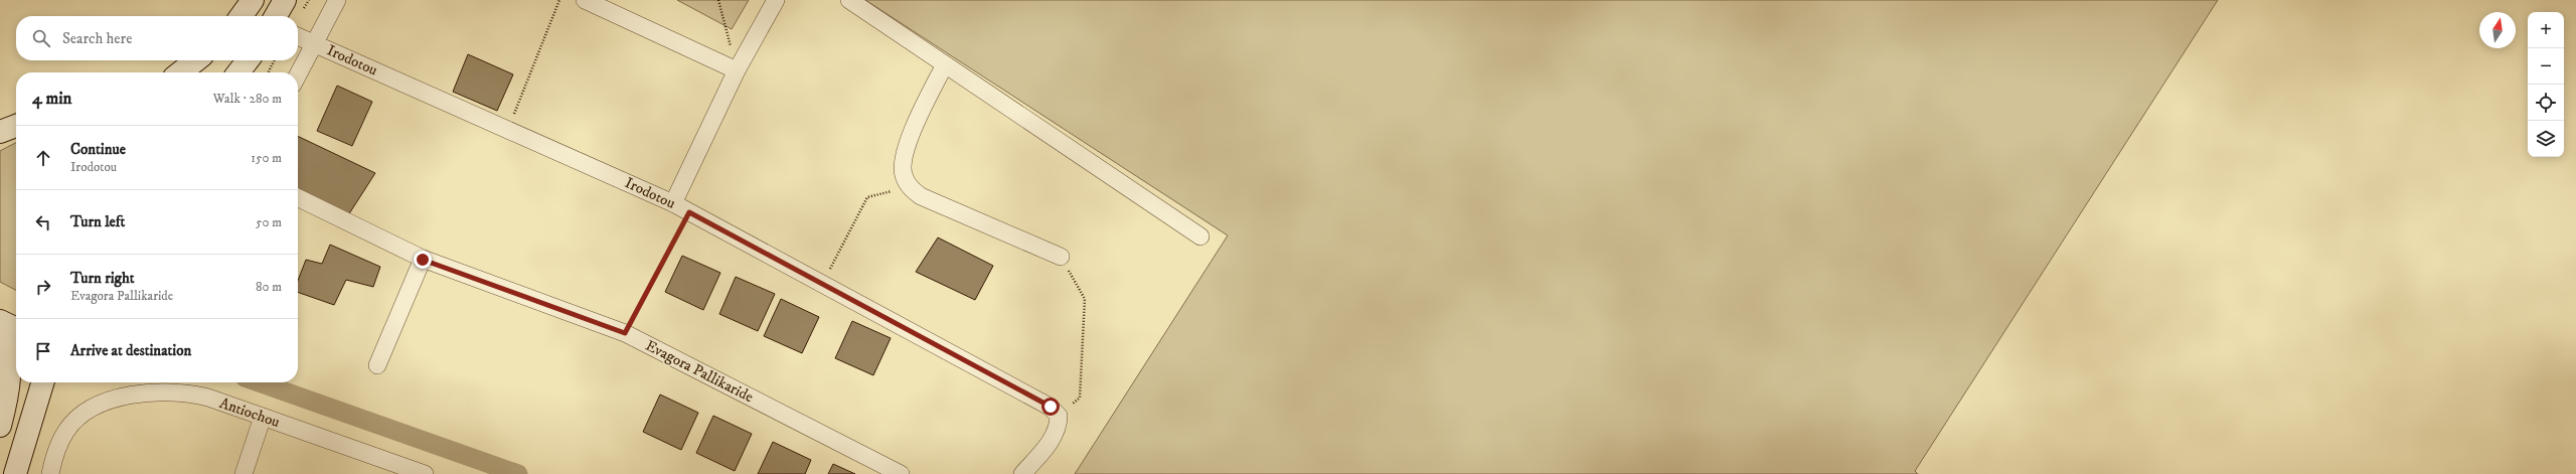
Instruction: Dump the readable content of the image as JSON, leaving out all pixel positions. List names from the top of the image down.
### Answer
{
  "streets": {
    "street": ["Irodotou", "Evagora Pallikaride", "Antiochou"]
  },
  "north": "top",
  "page": {
    "map_buttons": ["+", "−"],
    "search": "Search here",
    "heading": ["4 min", "Walk · 280 m"],
    "list": [
      ["Continue", "Irodotou", "150 m"],
      ["Turn left", "50 m"],
      ["Turn right", "Evagora Pallikaride", "80 m"],
      "Arrive at destination"
    ]
  }
}
